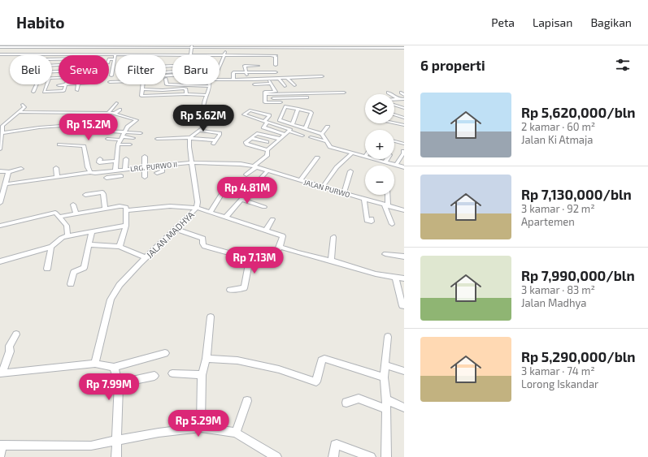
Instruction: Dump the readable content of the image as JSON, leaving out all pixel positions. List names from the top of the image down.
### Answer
{
  "streets": {
    "street": ["LRG. PURWO II", "JALAN PURWO", "JALAN MADHYA"]
  },
  "crossings": [
    ["LRG. PURWO II", "JALAN PURWO"],
    ["LRG. PURWO II", "JALAN MADHYA"],
    ["JALAN PURWO", "JALAN MADHYA"]
  ],
  "page": {
    "header": "Habito",
    "nav": ["Peta", "Lapisan", "Bagikan"],
    "heading": "6 properti",
    "chip": [
      "Beli",
      "Sewa",
      "Filter",
      "Baru"
    ],
    "list": [
      {
        "name": "Rp 5,620,000/bln",
        "note": "2 kamar · 60 m² · Jalan Ki Atmaja"
      },
      {
        "name": "Rp 7,130,000/bln",
        "note": "3 kamar · 92 m² · Apartemen"
      },
      {
        "name": "Rp 7,990,000/bln",
        "note": "3 kamar · 83 m² · Jalan Madhya"
      },
      {
        "name": "Rp 5,290,000/bln",
        "note": "3 kamar · 74 m² · Lorong Iskandar"
      }
    ],
    "map_buttons": ["+", "−"],
    "price": [
      "Rp 5.62M",
      "Rp 15.2M",
      "Rp 4.81M",
      "Rp 7.13M",
      "Rp 7.99M",
      "Rp 5.29M"
    ]
  }
}
